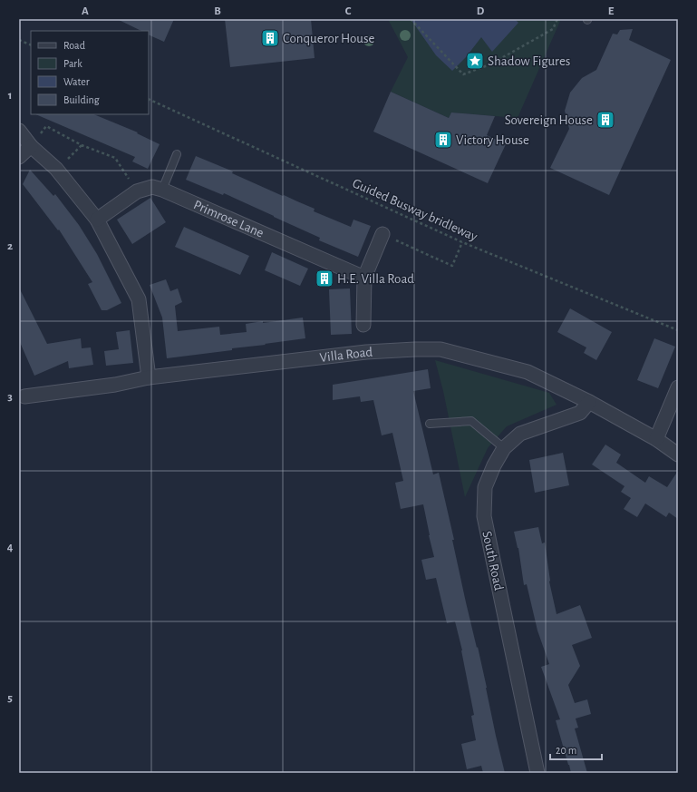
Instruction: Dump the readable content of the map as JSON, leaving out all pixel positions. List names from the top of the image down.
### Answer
{
  "streets": {
    "street": ["Primrose Lane", "Villa Road", "South Road"],
    "path": ["Guided Busway bridleway"]
  },
  "crossings": [
    ["Villa Road", "South Road"]
  ],
  "places": {
    "building": [
      "Conqueror House",
      "Sovereign House",
      "Victory House",
      "H.E. Villa Road"
    ],
    "place": ["Shadow Figures"]
  },
  "legend": [
    "Road",
    "Park",
    "Water",
    "Building"
  ],
  "scale_bar": "20 m",
  "grid": {
    "columns": [
      "A",
      "B",
      "C",
      "D",
      "E"
    ],
    "rows": [
      "1",
      "2",
      "3",
      "4",
      "5"
    ]
  }
}
